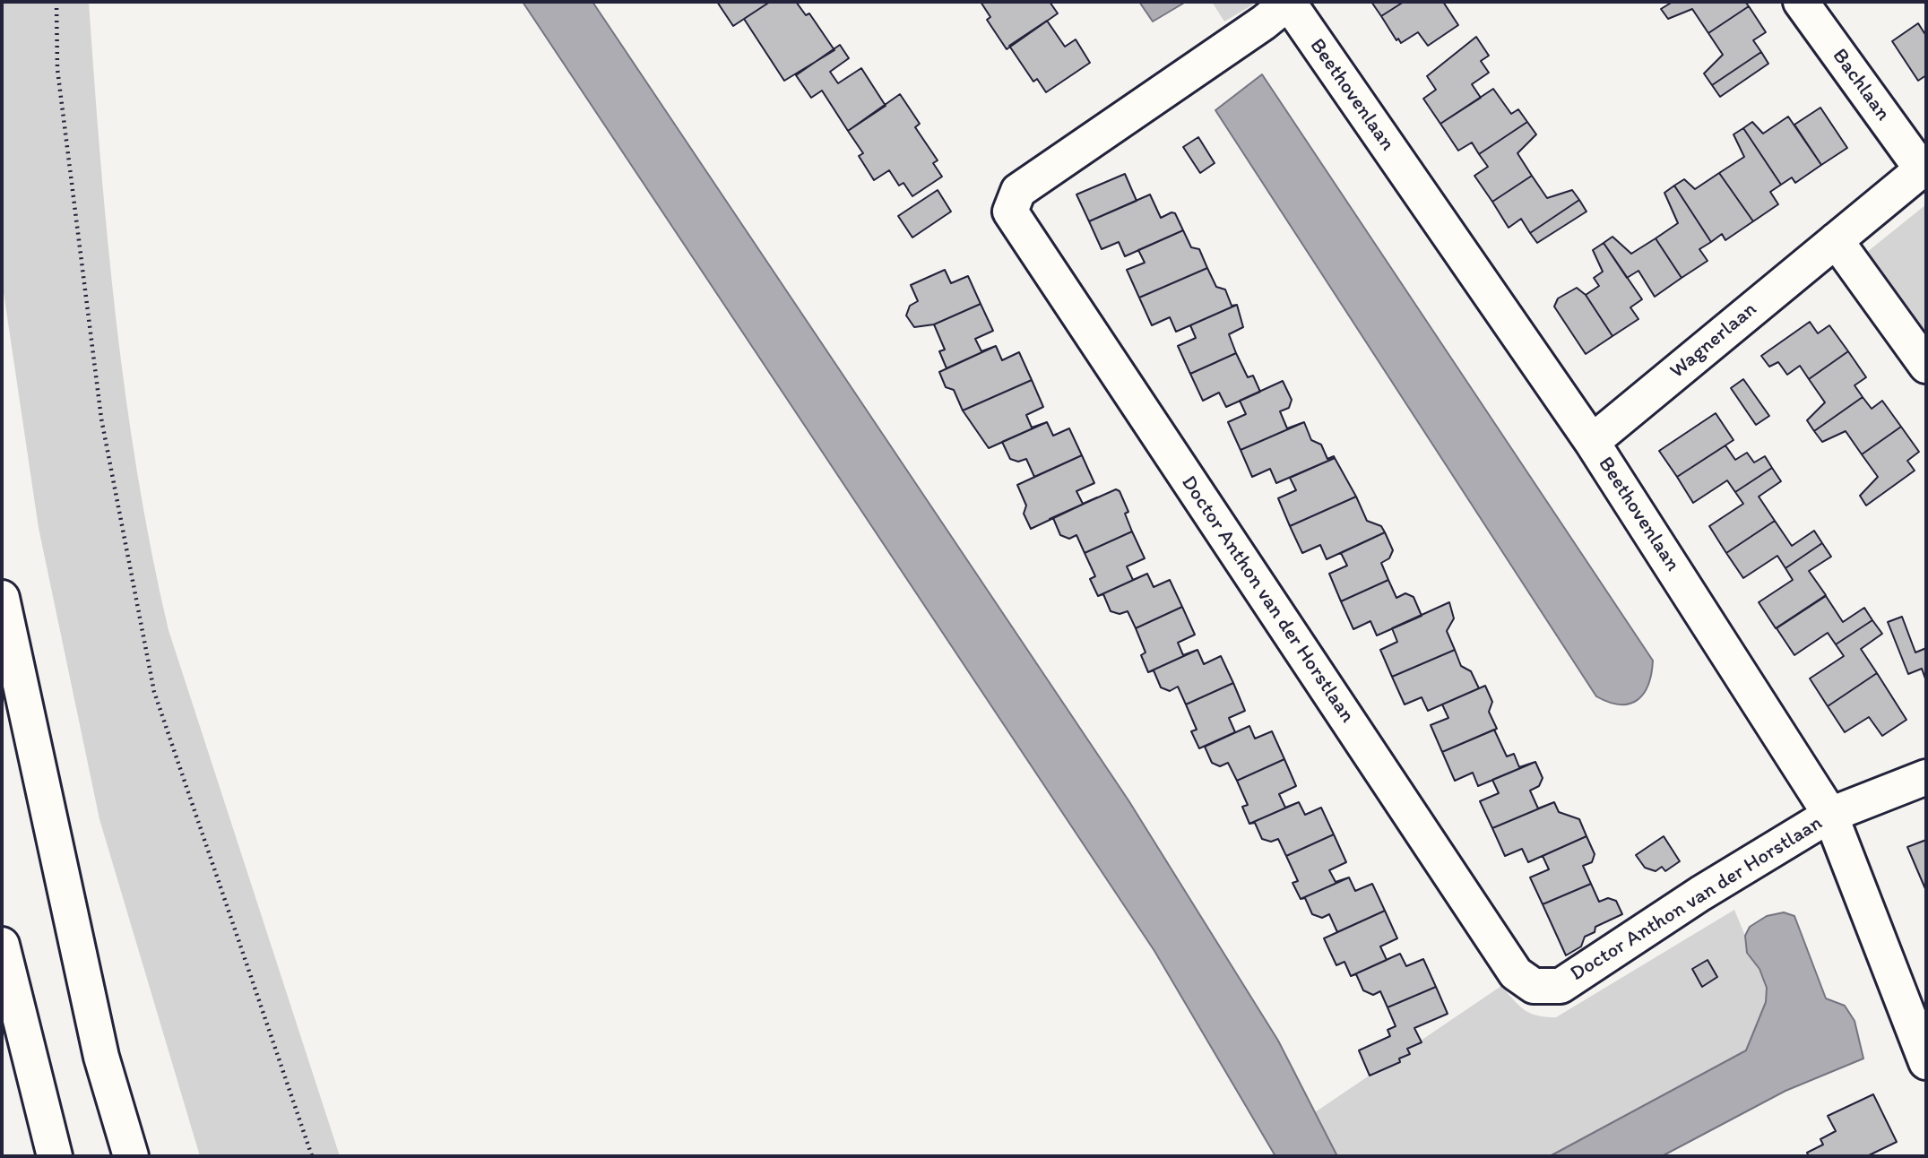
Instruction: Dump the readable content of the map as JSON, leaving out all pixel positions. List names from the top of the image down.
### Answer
{
  "streets": {
    "main road": [
      "Bachlaan",
      "Beethovenlaan",
      "Wagnerlaan",
      "Doctor Anthon van der Horstlaan"
    ]
  },
  "crossings": [
    ["Bachlaan", "Wagnerlaan"],
    ["Beethovenlaan", "Wagnerlaan"],
    ["Beethovenlaan", "Doctor Anthon van der Horstlaan"]
  ]
}
